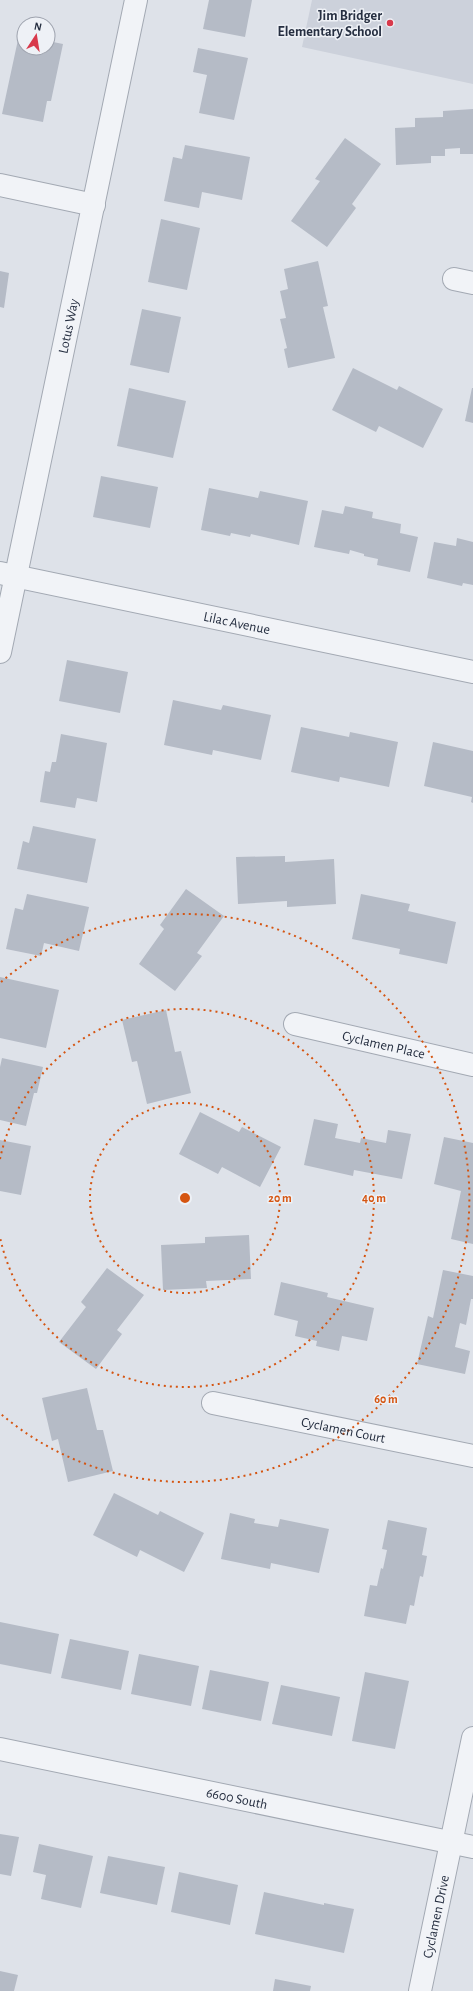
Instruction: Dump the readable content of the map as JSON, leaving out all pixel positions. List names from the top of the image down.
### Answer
{
  "streets": {
    "street": [
      "Lotus Way",
      "Lilac Avenue",
      "Cyclamen Place",
      "Cyclamen Court",
      "6600 South",
      "Cyclamen Drive"
    ]
  },
  "crossings": [
    ["Lotus Way", "Lilac Avenue"],
    ["6600 South", "Cyclamen Drive"]
  ],
  "places": ["Jim Bridger Elementary School"],
  "north": "top",
  "rings": ["20 m", "40 m", "60 m"]
}
